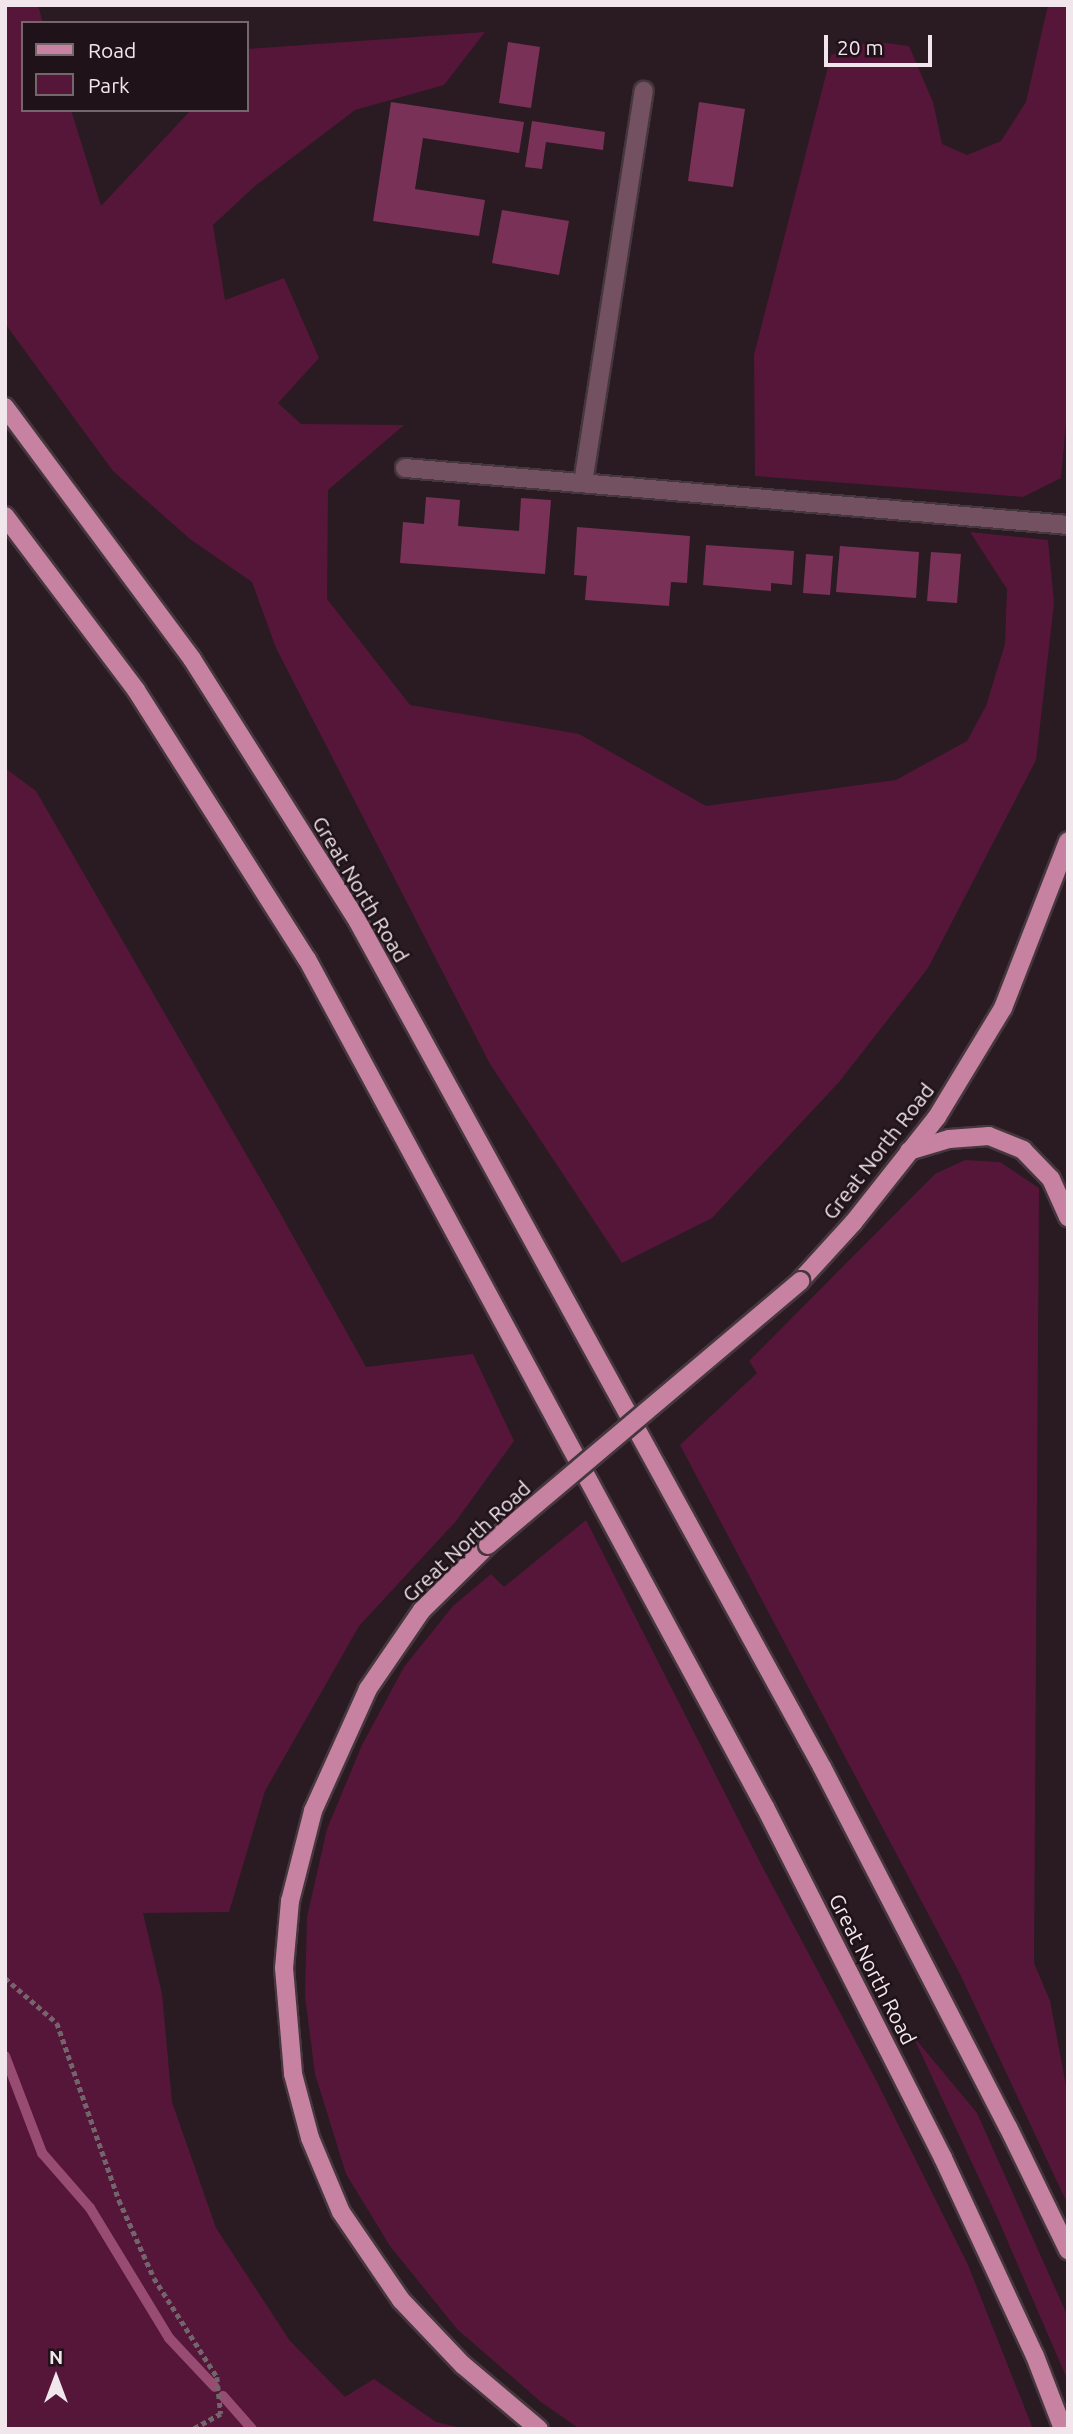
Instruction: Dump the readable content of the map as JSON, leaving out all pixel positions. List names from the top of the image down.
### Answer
{
  "streets": {
    "main road": ["Great North Road"]
  },
  "legend": ["Road", "Park"],
  "scale_bar": "20 m",
  "north": "top"
}
